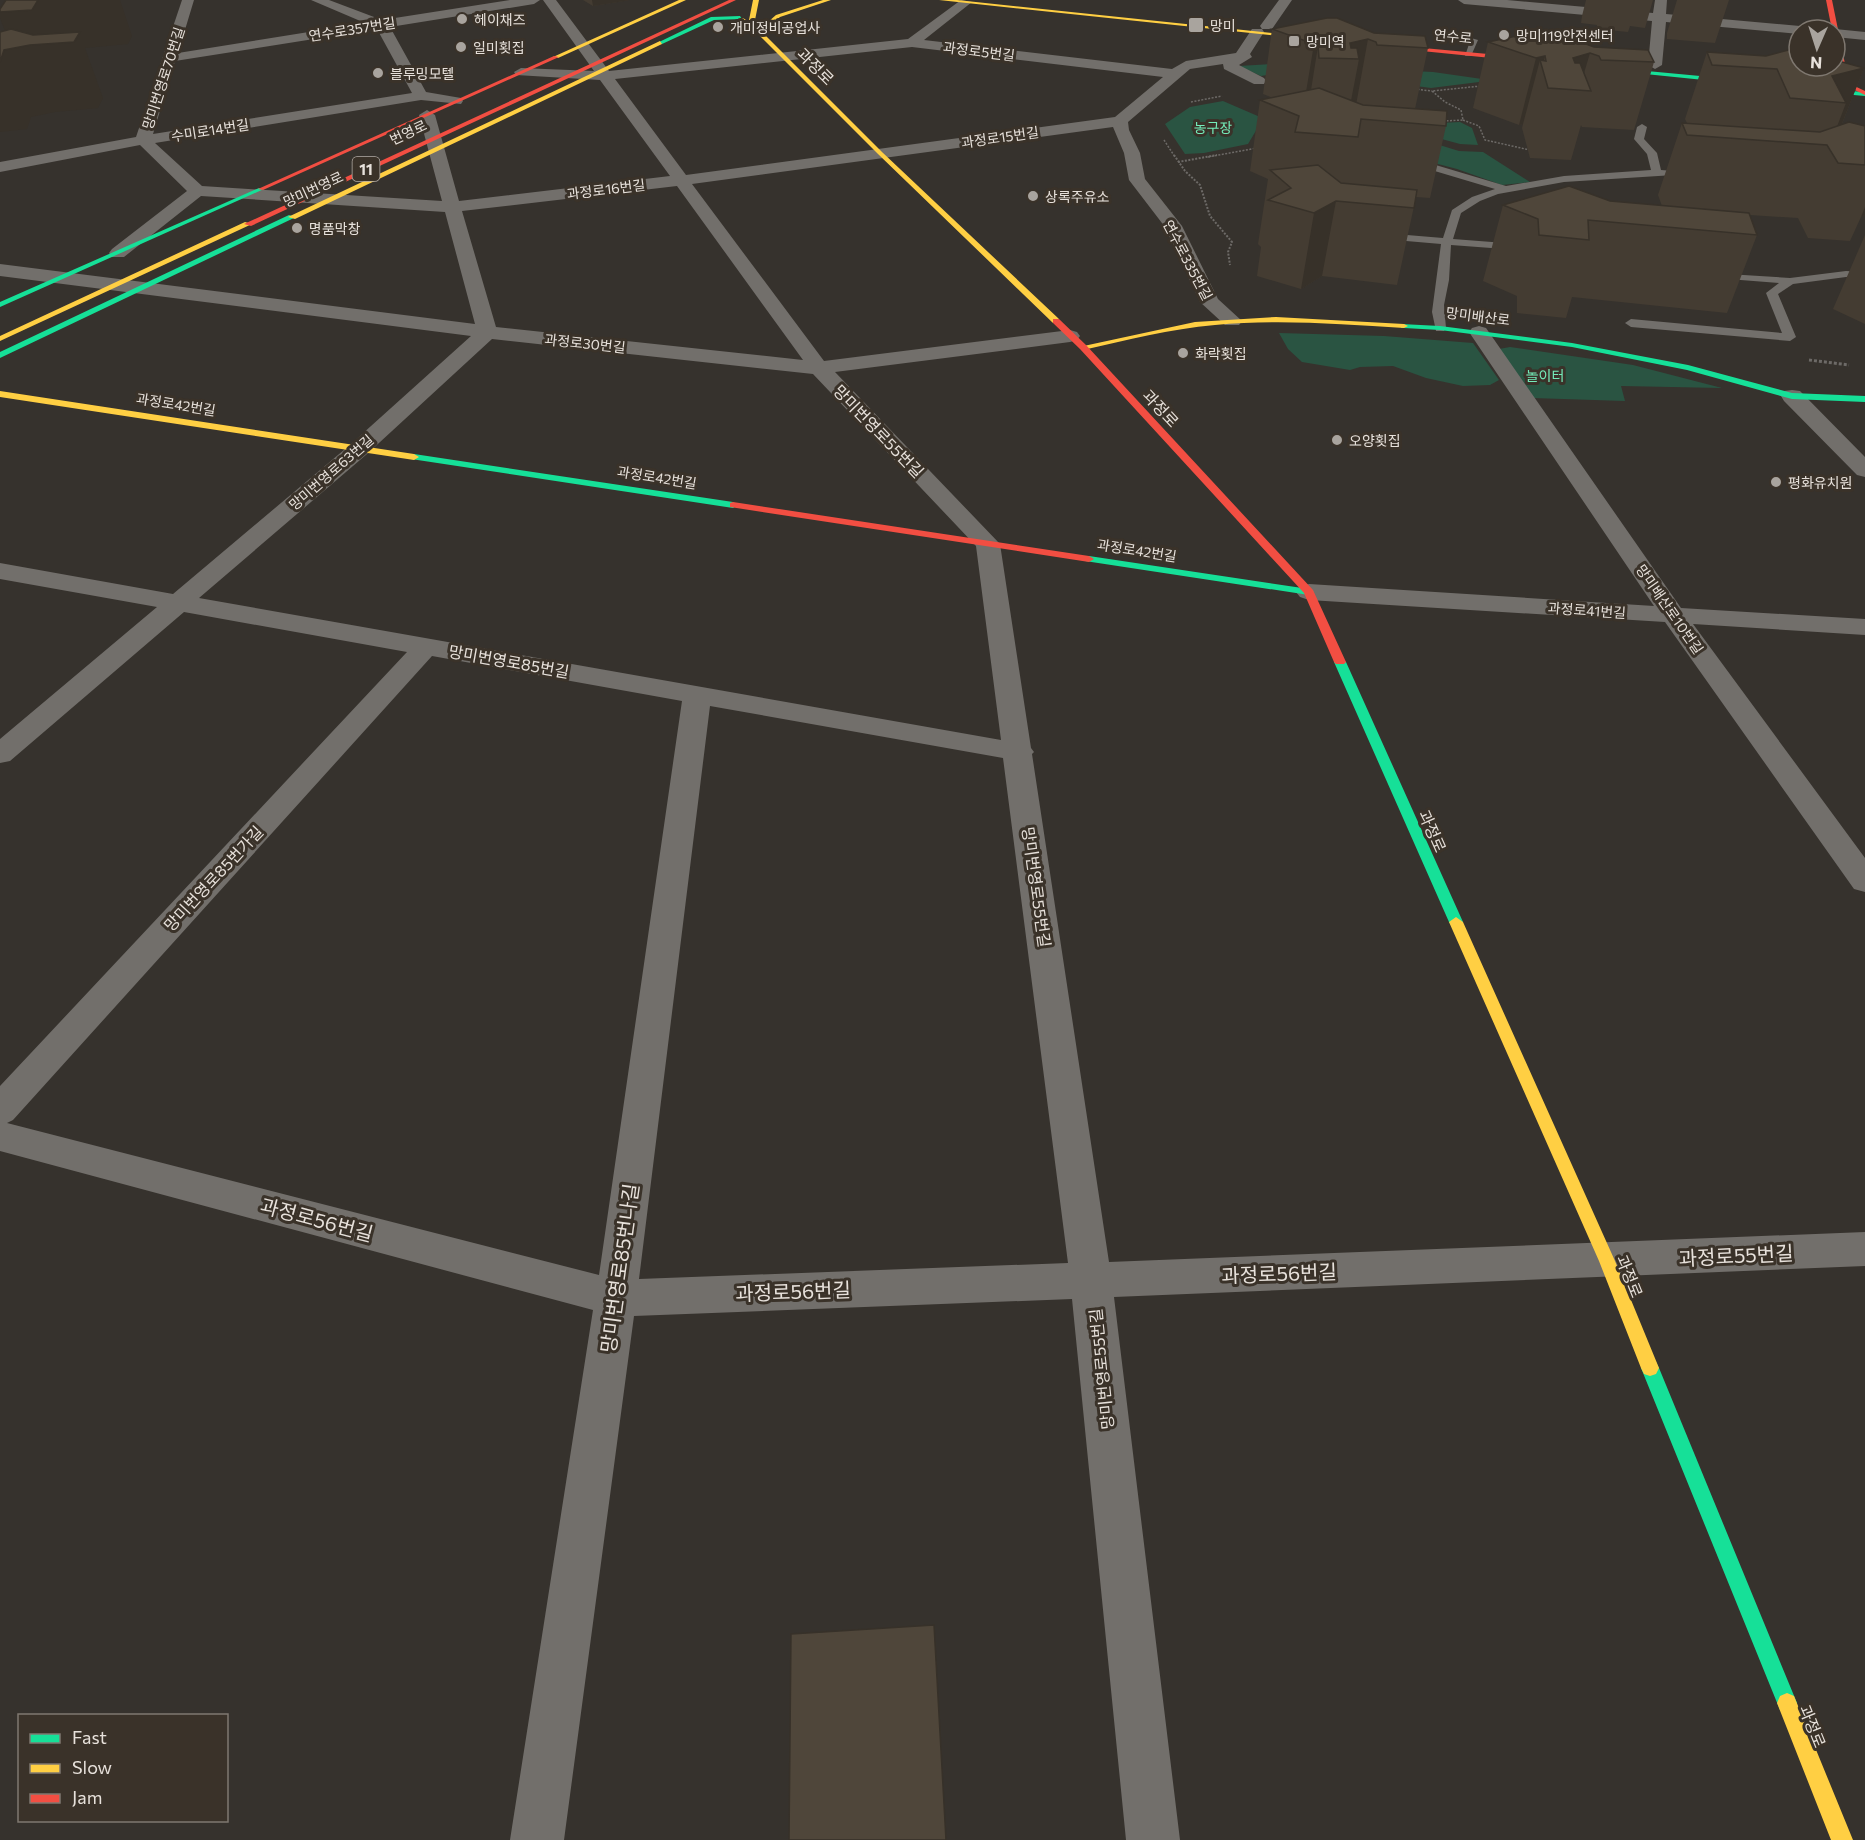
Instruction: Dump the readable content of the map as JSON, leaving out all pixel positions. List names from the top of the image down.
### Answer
{
  "streets": {
    "main road": [
      "연수로",
      "과정로",
      "번영로",
      "11",
      "망미번영로",
      "망미배산로",
      "과정로42번길"
    ],
    "street": [
      "연수로357번길",
      "과정로5번길",
      "망미번영로70번길",
      "수미로14번길",
      "과정로15번길",
      "과정로16번길",
      "연수로335번길",
      "과정로30번길",
      "망미번영로55번길",
      "망미번영로63번길",
      "망미배산로10번길",
      "과정로41번길",
      "망미번영로85번길",
      "망미번영로85번가길",
      "과정로56번길",
      "과정로55번길",
      "망미번영로85번나길"
    ]
  },
  "crossings": [
    ["연수로357번길", "망미번영로70번길"],
    ["과정로5번길", "과정로"],
    ["과정로5번길", "망미번영로"],
    ["과정로5번길", "망미번영로55번길"],
    ["과정로", "과정로15번길"],
    ["과정로", "망미번영로"],
    ["과정로", "과정로16번길"],
    ["과정로", "망미배산로"],
    ["과정로", "과정로30번길"],
    ["과정로", "과정로42번길"],
    ["과정로", "과정로41번길"],
    ["과정로", "과정로56번길"],
    ["과정로", "과정로55번길"],
    ["망미번영로70번길", "수미로14번길"],
    ["수미로14번길", "망미번영로"],
    ["과정로15번길", "과정로16번길"],
    ["과정로15번길", "연수로335번길"],
    ["망미번영로", "과정로16번길"],
    ["망미번영로", "과정로30번길"],
    ["망미번영로", "망미번영로55번길"],
    ["과정로16번길", "망미번영로55번길"],
    ["연수로335번길", "망미배산로"],
    ["망미배산로", "과정로30번길"],
    ["망미배산로", "망미배산로10번길"],
    ["과정로30번길", "망미번영로55번길"],
    ["과정로30번길", "망미번영로63번길"],
    ["과정로42번길", "망미번영로55번길"],
    ["과정로42번길", "망미번영로63번길"],
    ["과정로42번길", "과정로41번길"],
    ["망미번영로55번길", "망미번영로85번길"],
    ["망미번영로55번길", "과정로56번길"],
    ["망미번영로63번길", "망미번영로85번길"],
    ["망미배산로10번길", "과정로41번길"],
    ["망미번영로85번길", "망미번영로85번가길"],
    ["망미번영로85번길", "망미번영로85번나길"],
    ["과정로56번길", "과정로55번길"],
    ["과정로56번길", "망미번영로85번나길"]
  ],
  "parks": ["농구장", "놀이터"],
  "places": {
    "other": [
      "헤이채즈",
      "개미정비공업사",
      "망미119안전센터",
      "일미횟집",
      "블루밍모텔",
      "상록주유소",
      "명품막창",
      "화락횟집",
      "오양횟집",
      "평화유치원"
    ],
    "transit": ["망미", "망미역"]
  },
  "legend": ["Fast", "Slow", "Jam"],
  "north": "bottom"
}
